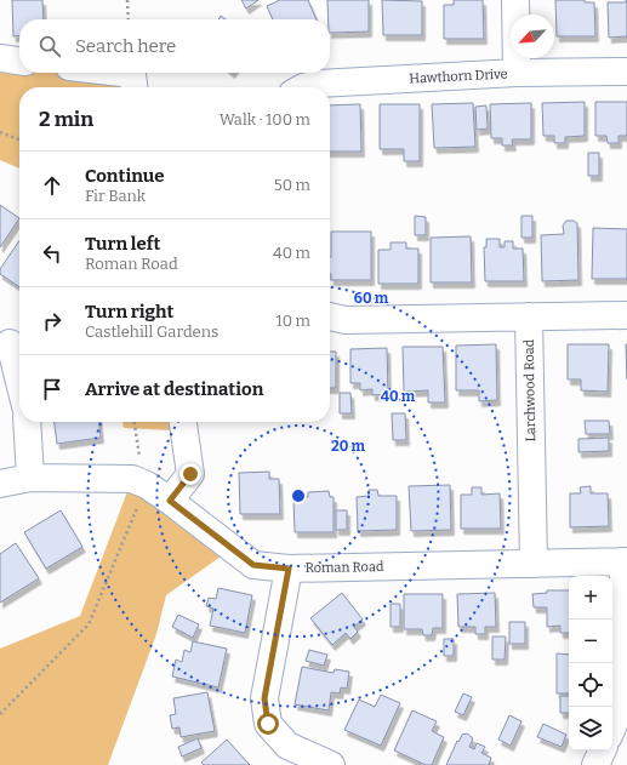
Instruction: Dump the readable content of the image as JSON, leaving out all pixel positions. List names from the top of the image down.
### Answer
{
  "streets": {
    "street": ["Hawthorn Drive", "Larchwood Road", "Roman Road"]
  },
  "crossings": [
    ["Larchwood Road", "Roman Road"]
  ],
  "north": "bottom left",
  "page": {
    "search": "Search here",
    "heading": ["2 min", "Walk · 100 m"],
    "list": [
      ["Continue", "Fir Bank", "50 m"],
      ["Turn left", "Roman Road", "40 m"],
      ["Turn right", "Castlehill Gardens", "10 m"],
      "Arrive at destination"
    ],
    "map_buttons": ["+", "−"]
  },
  "rings": ["60 m", "40 m", "20 m"]
}
